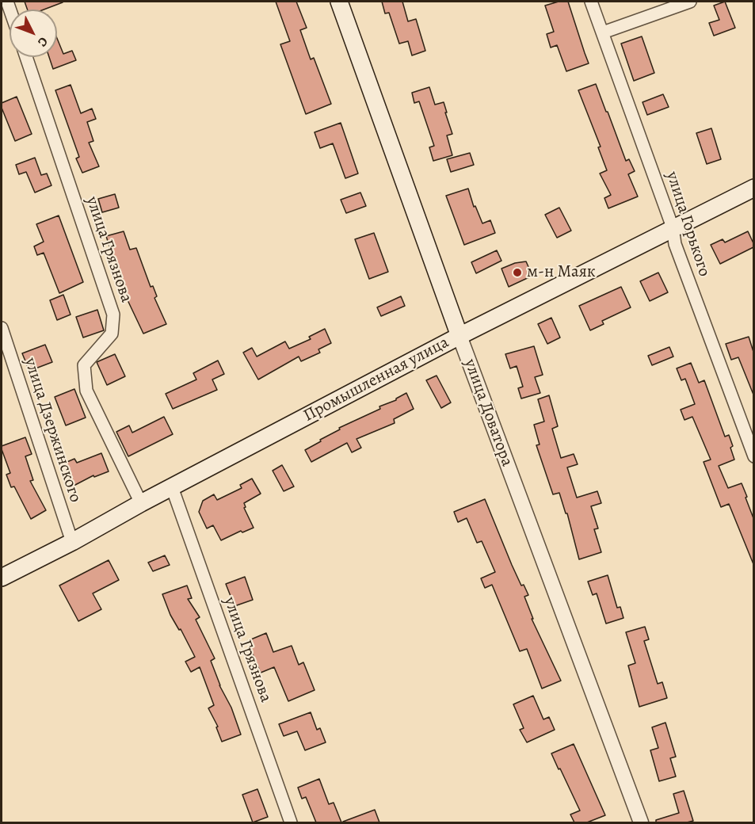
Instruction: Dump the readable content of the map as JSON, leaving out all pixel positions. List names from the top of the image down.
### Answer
{
  "streets": {
    "main road": ["Промышленная улица", "улица Доватора"],
    "street": ["улица Горького", "улица Грязнова", "улица Дзержинского"]
  },
  "crossings": [
    ["улица Горького", "Промышленная улица"],
    ["улица Грязнова", "Промышленная улица"],
    ["Промышленная улица", "улица Доватора"],
    ["Промышленная улица", "улица Дзержинского"]
  ],
  "places": ["м-н Маяк"],
  "north": "bottom right"
}
